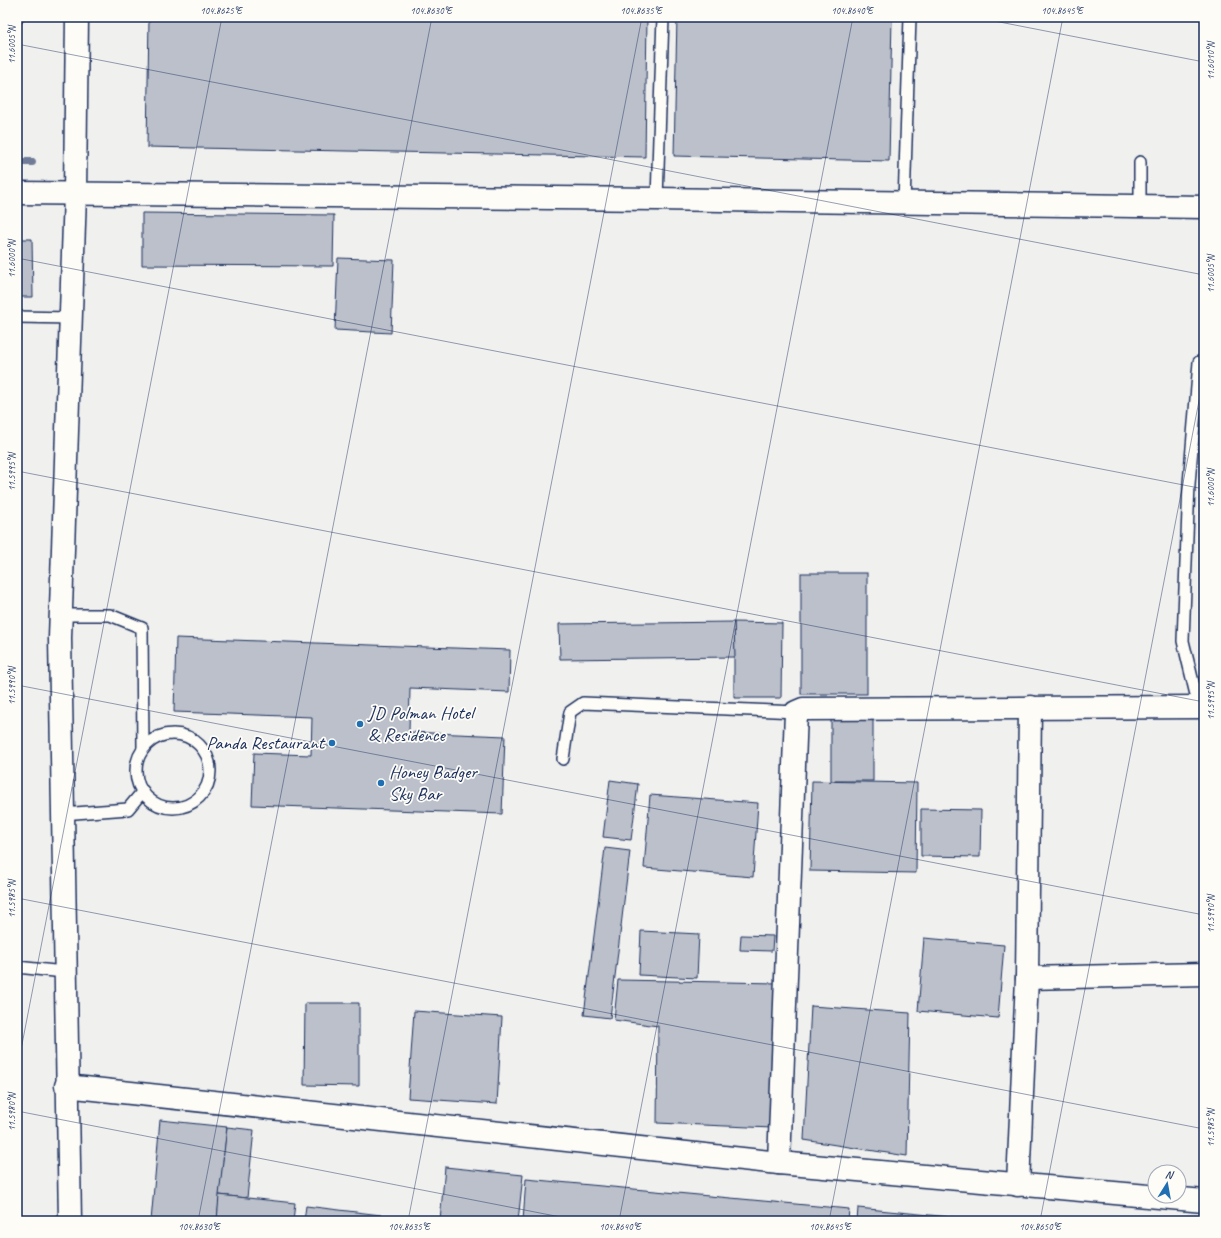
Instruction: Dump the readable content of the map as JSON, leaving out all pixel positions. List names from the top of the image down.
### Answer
{
  "places": ["JD Polman Hotel & Residence", "Panda Restaurant", "Honey Badger Sky Bar"],
  "north": "top",
  "coordinates": [
    "104.8625°E",
    "104.8630°E",
    "104.8635°E",
    "104.8640°E",
    "104.8645°E",
    "11.6005°N",
    "11.6010°N",
    "11.6000°N",
    "11.5995°N",
    "11.5990°N",
    "11.5985°N",
    "11.5980°N",
    "104.8650°E"
  ]
}
